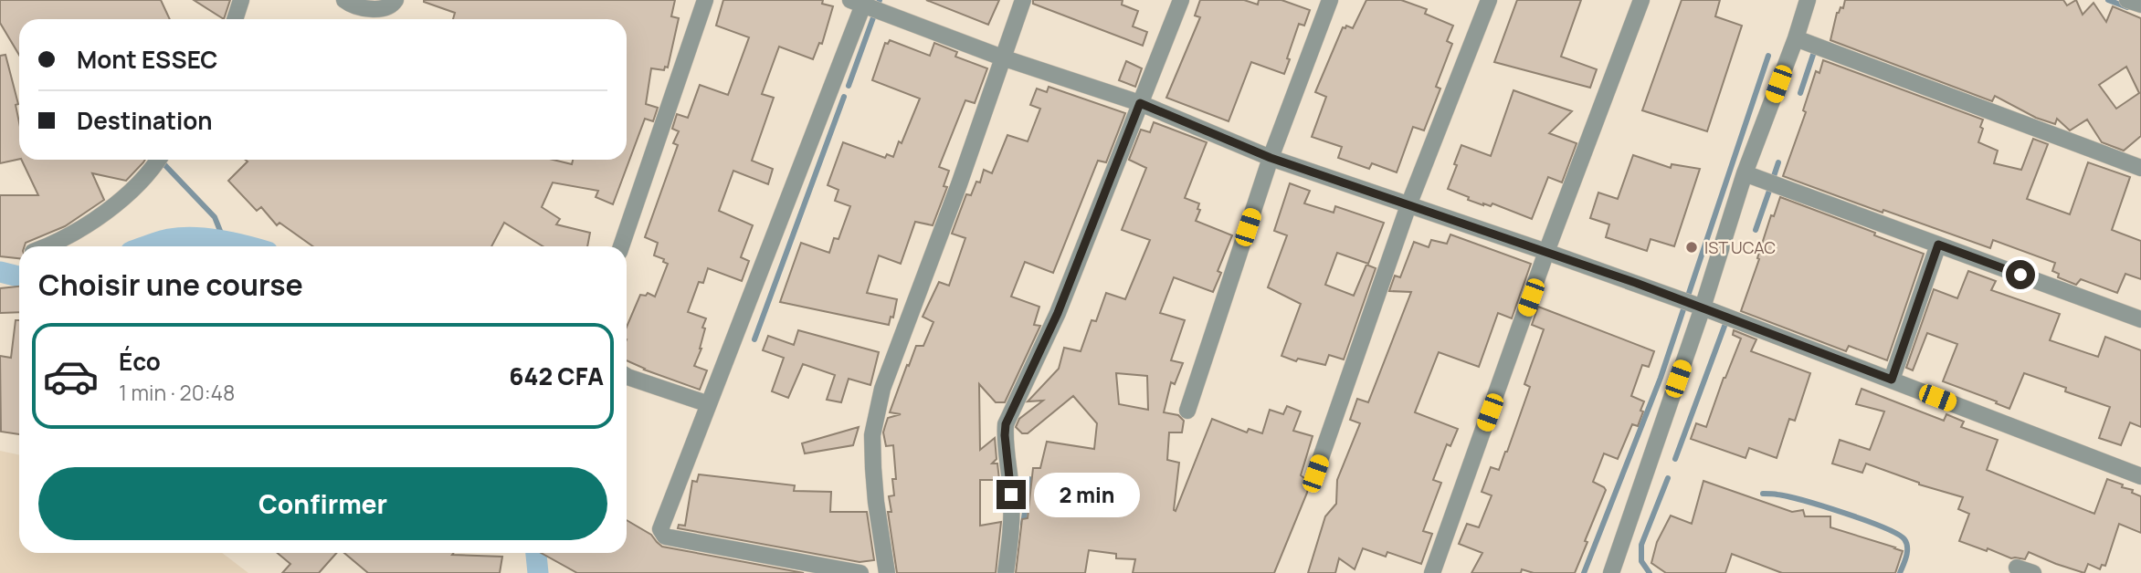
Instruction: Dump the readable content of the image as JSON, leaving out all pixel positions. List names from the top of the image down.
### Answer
{
  "places": ["IST UCAC"],
  "page": {
    "banner": ["Mont ESSEC", "Destination"],
    "heading": "Choisir une course",
    "list": [
      {
        "name": "Éco",
        "note": "1 min · 20:48",
        "value": "642 CFA"
      }
    ],
    "buttons": "Confirmer",
    "bubble": "2 min"
  }
}
